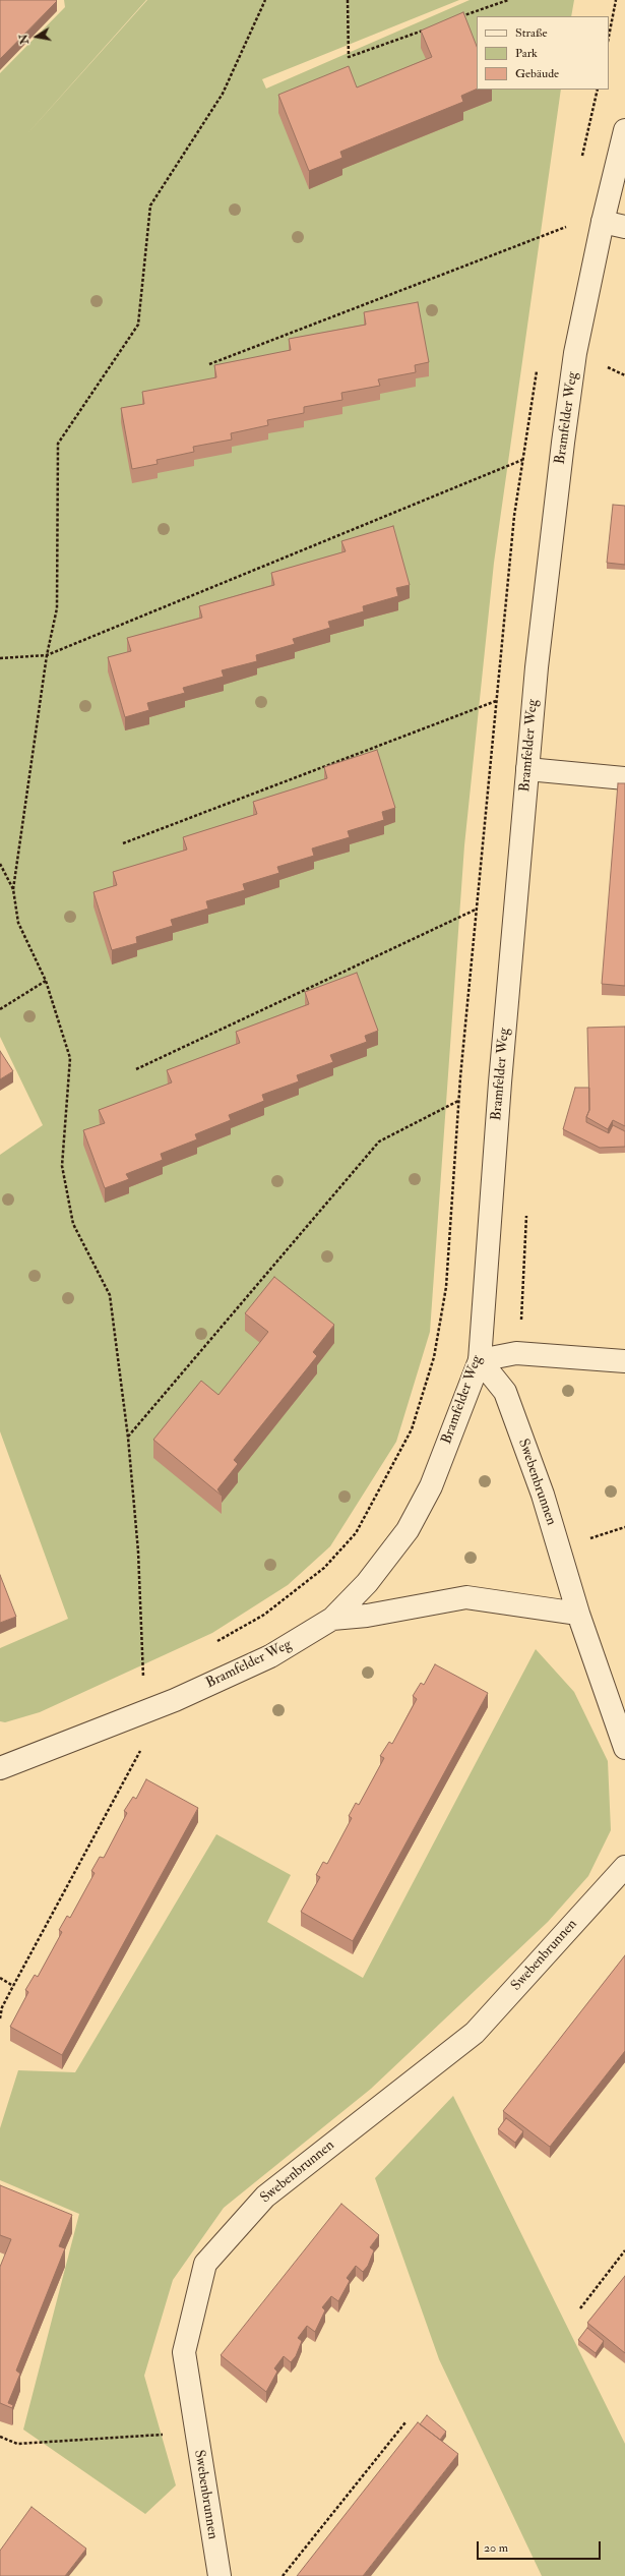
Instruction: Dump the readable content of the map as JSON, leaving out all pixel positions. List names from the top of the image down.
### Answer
{
  "streets": {
    "street": ["Bramfelder Weg", "Swebenbrunnen"]
  },
  "crossings": [
    ["Bramfelder Weg", "Swebenbrunnen"]
  ],
  "legend": ["Straße", "Park", "Gebäude"],
  "scale_bar": "20 m",
  "north": "left"
}
